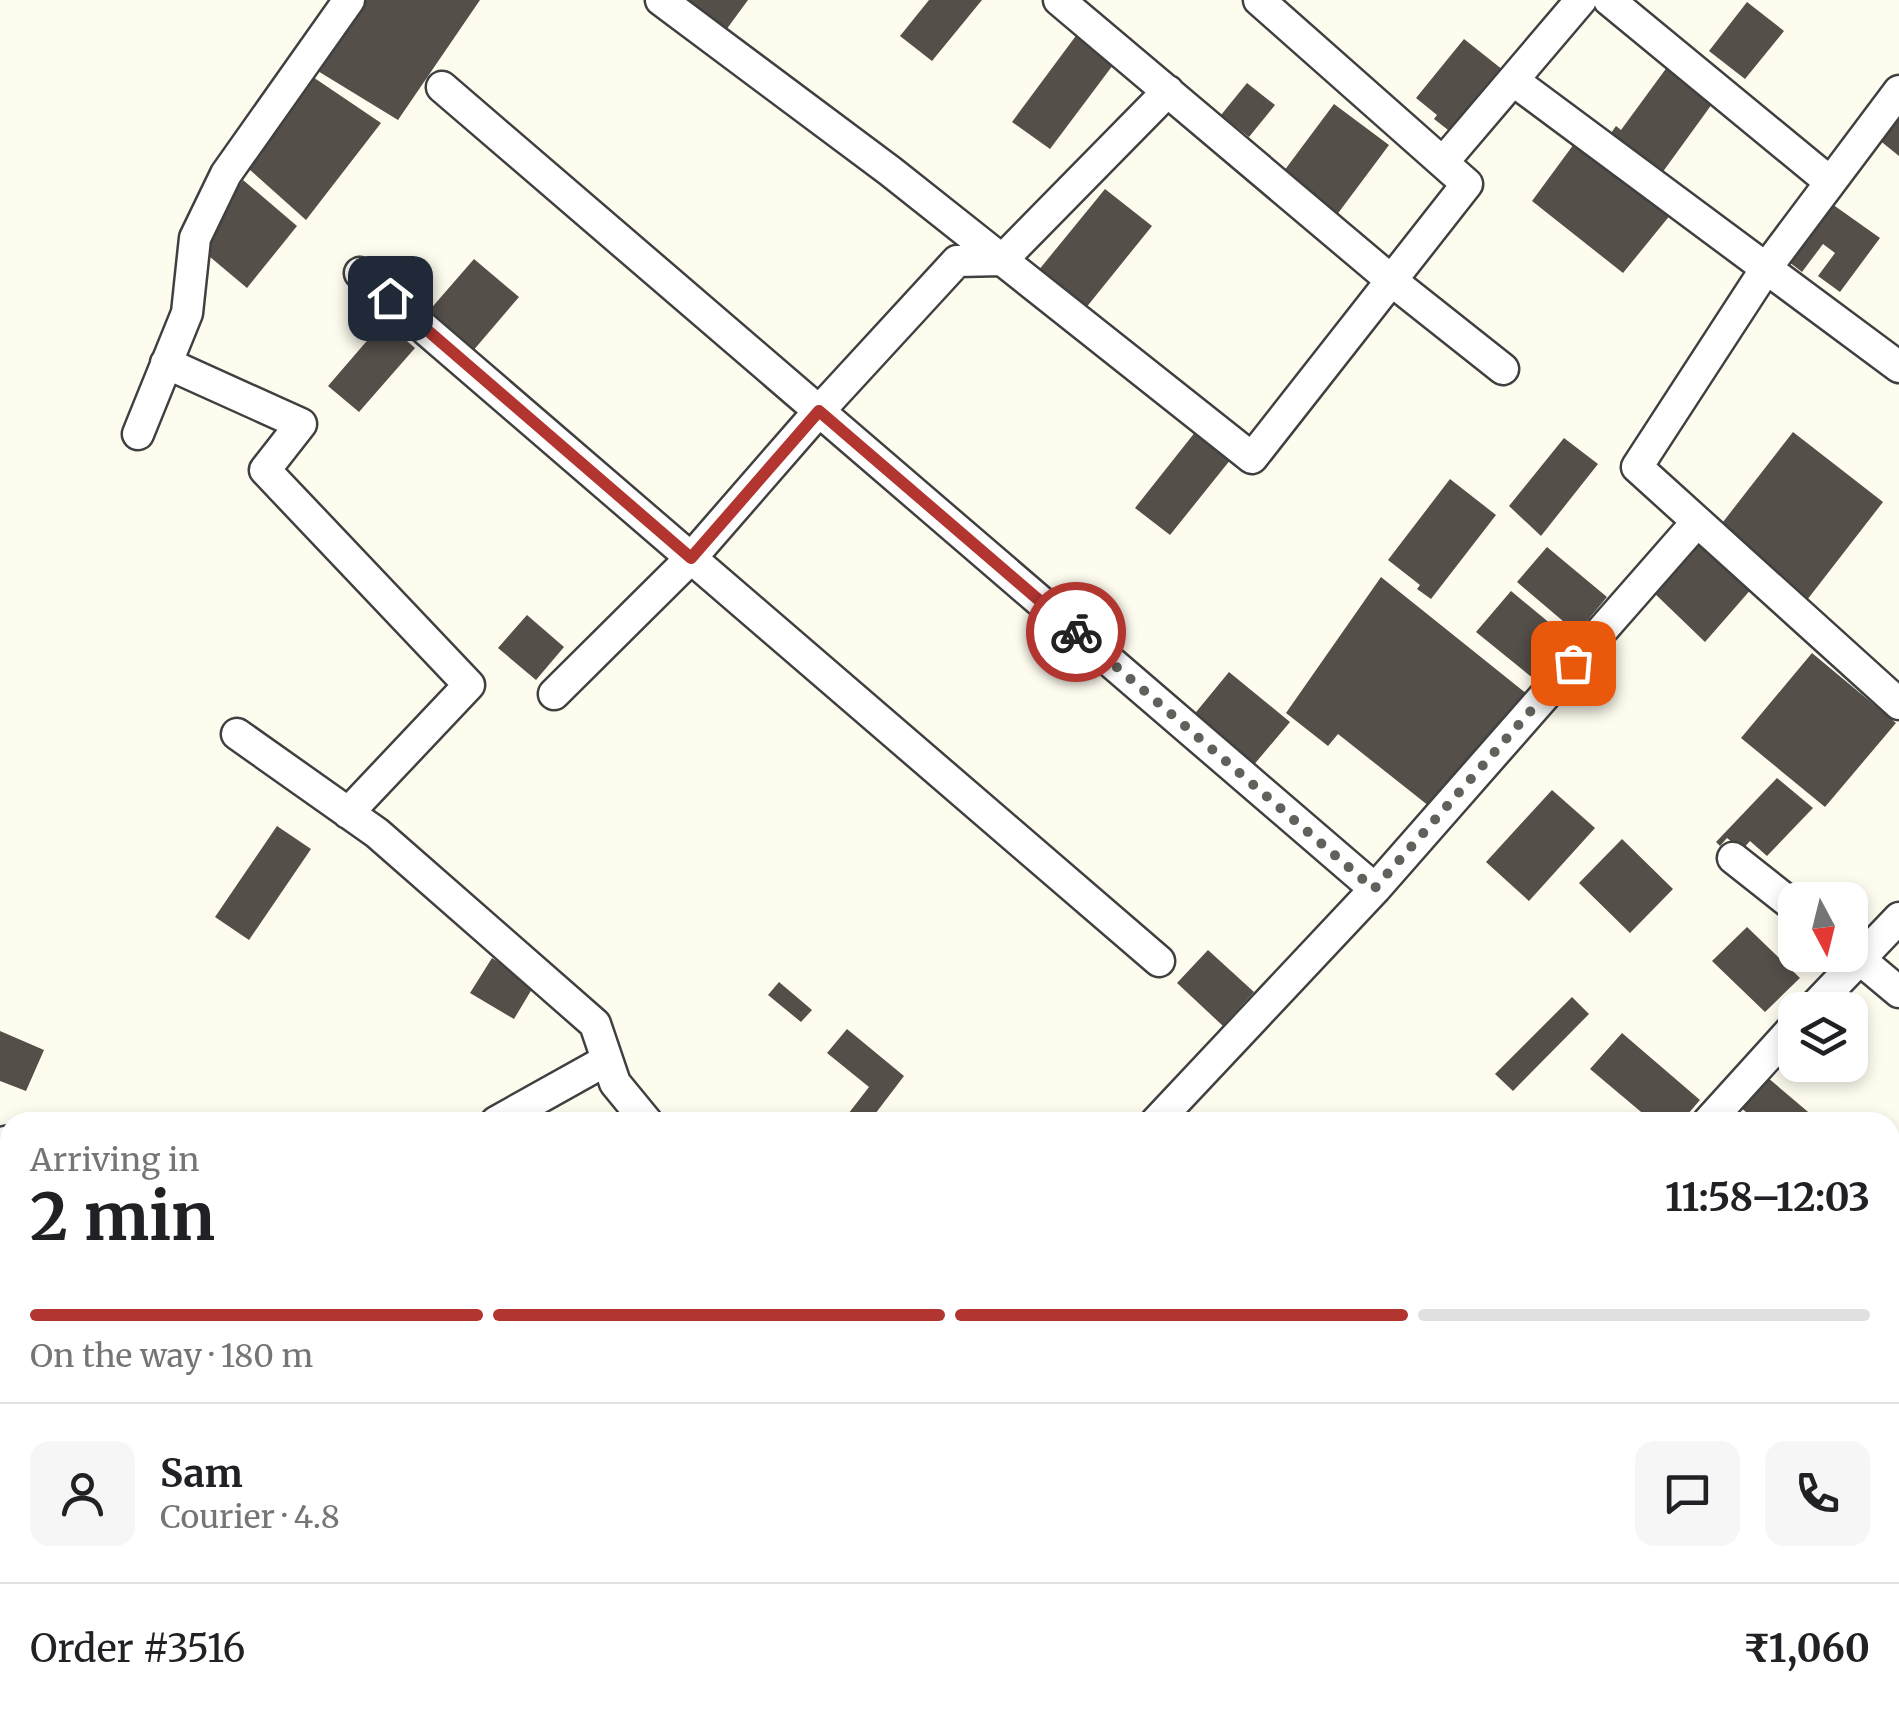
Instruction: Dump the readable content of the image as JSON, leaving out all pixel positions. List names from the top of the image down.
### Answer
{
  "north": "bottom",
  "page": {
    "heading": ["2 min", "Arriving in", "11:58–12:03"],
    "panel": [
      "Sam",
      "Courier · 4.8",
      "Order #3516",
      "₹1,060"
    ],
    "bar": "On the way · 180 m"
  }
}
